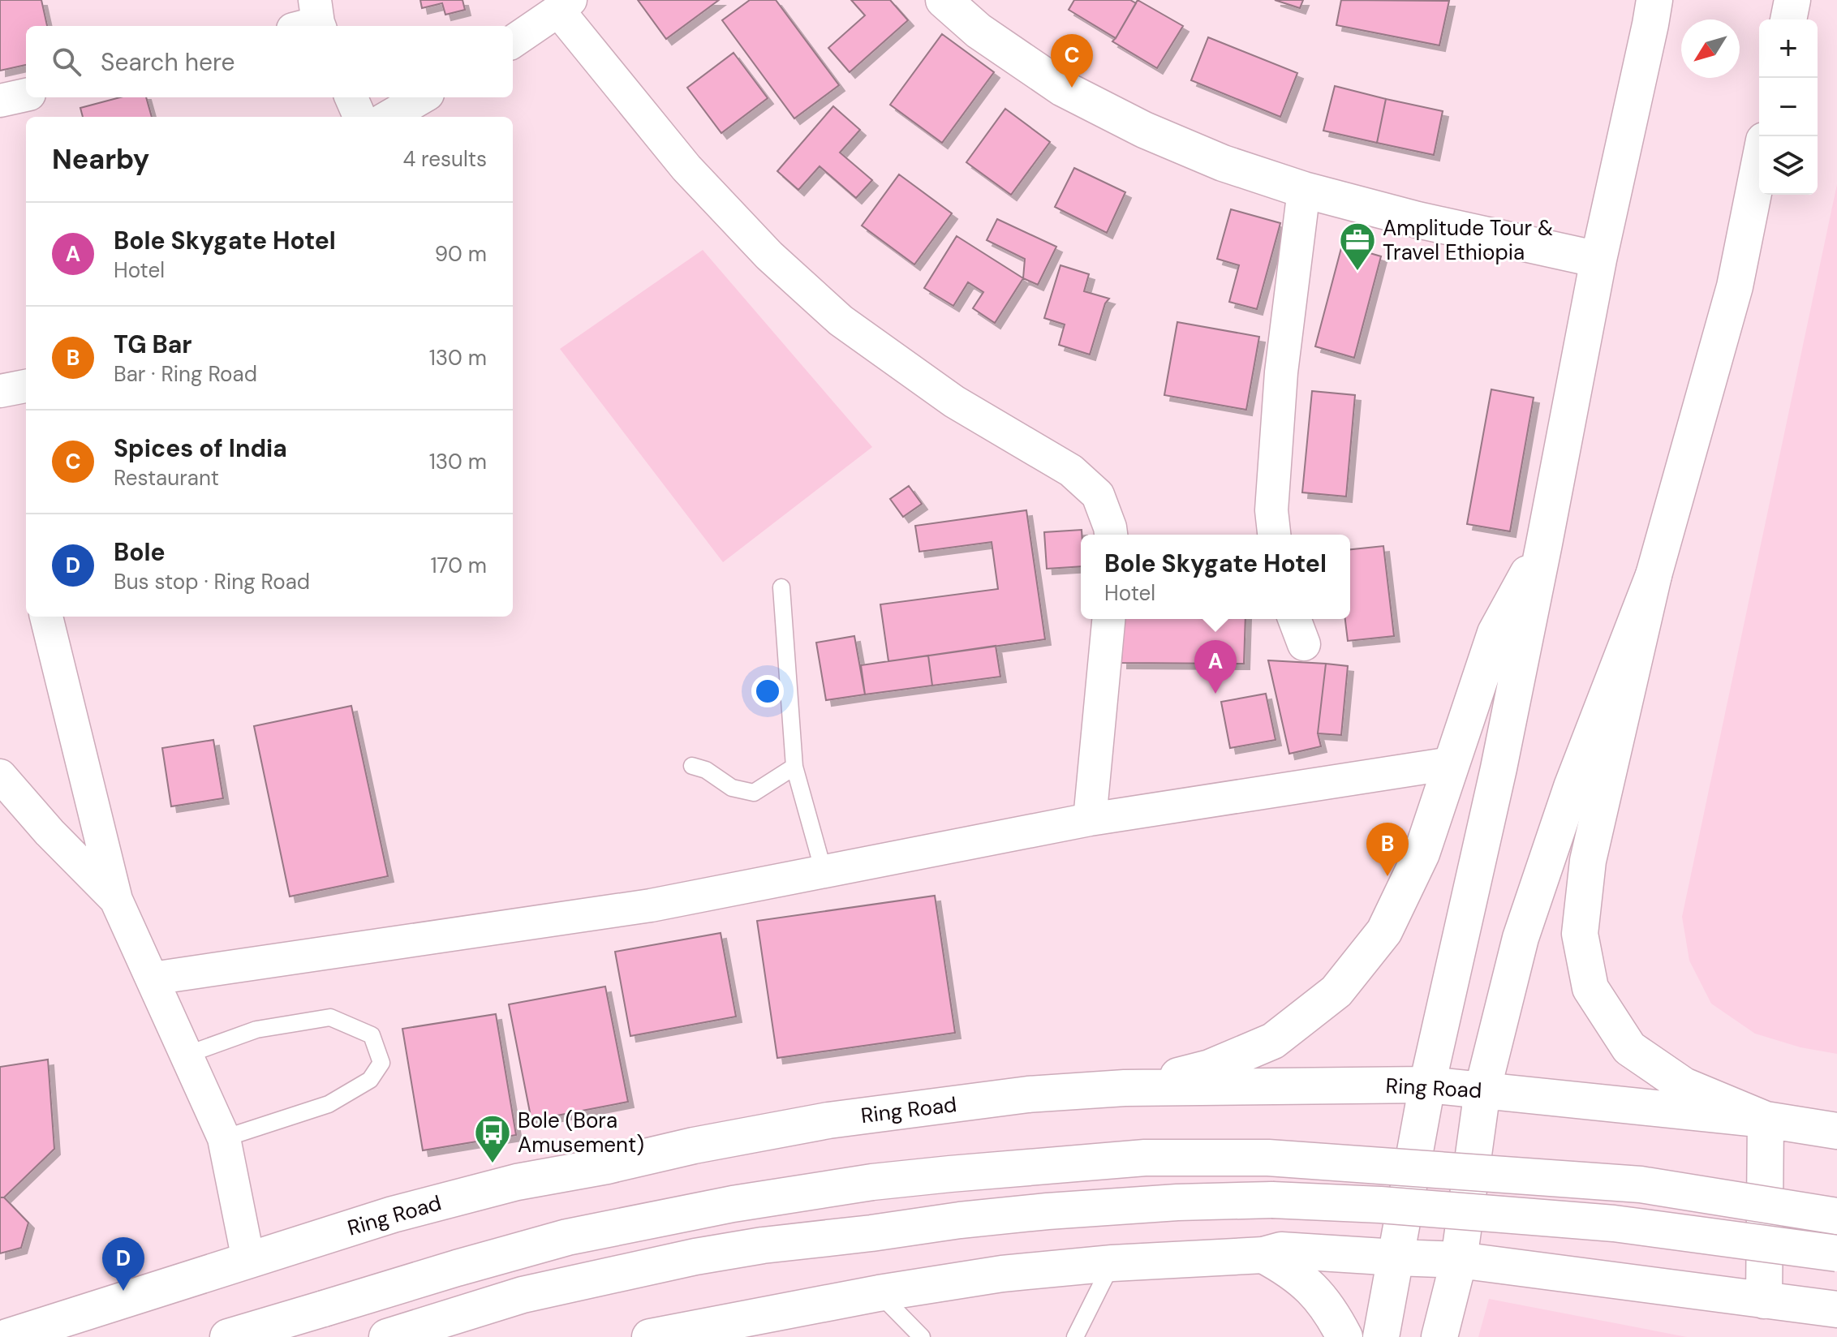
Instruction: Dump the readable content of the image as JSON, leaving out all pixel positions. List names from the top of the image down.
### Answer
{
  "streets": {
    "main road": ["Ring Road"]
  },
  "places": {
    "office": ["Amplitude Tour & Travel Ethiopia"],
    "bus stop": ["Bole (Bora Amusement)"]
  },
  "north": "bottom left",
  "page": {
    "map_buttons": ["+", "−"],
    "search": "Search here",
    "pins": [
      "C",
      "A",
      "B",
      "D"
    ],
    "heading": ["Nearby", "4 results"],
    "list": [
      {
        "mark": "A",
        "name": "Bole Skygate Hotel",
        "note": "Hotel",
        "value": "90 m"
      },
      {
        "mark": "B",
        "name": "TG Bar",
        "note": "Bar · Ring Road",
        "value": "130 m"
      },
      {
        "mark": "C",
        "name": "Spices of India",
        "note": "Restaurant",
        "value": "130 m"
      },
      {
        "mark": "D",
        "name": "Bole",
        "note": "Bus stop · Ring Road",
        "value": "170 m"
      }
    ],
    "popup": ["Bole Skygate Hotel", "Hotel"]
  }
}
